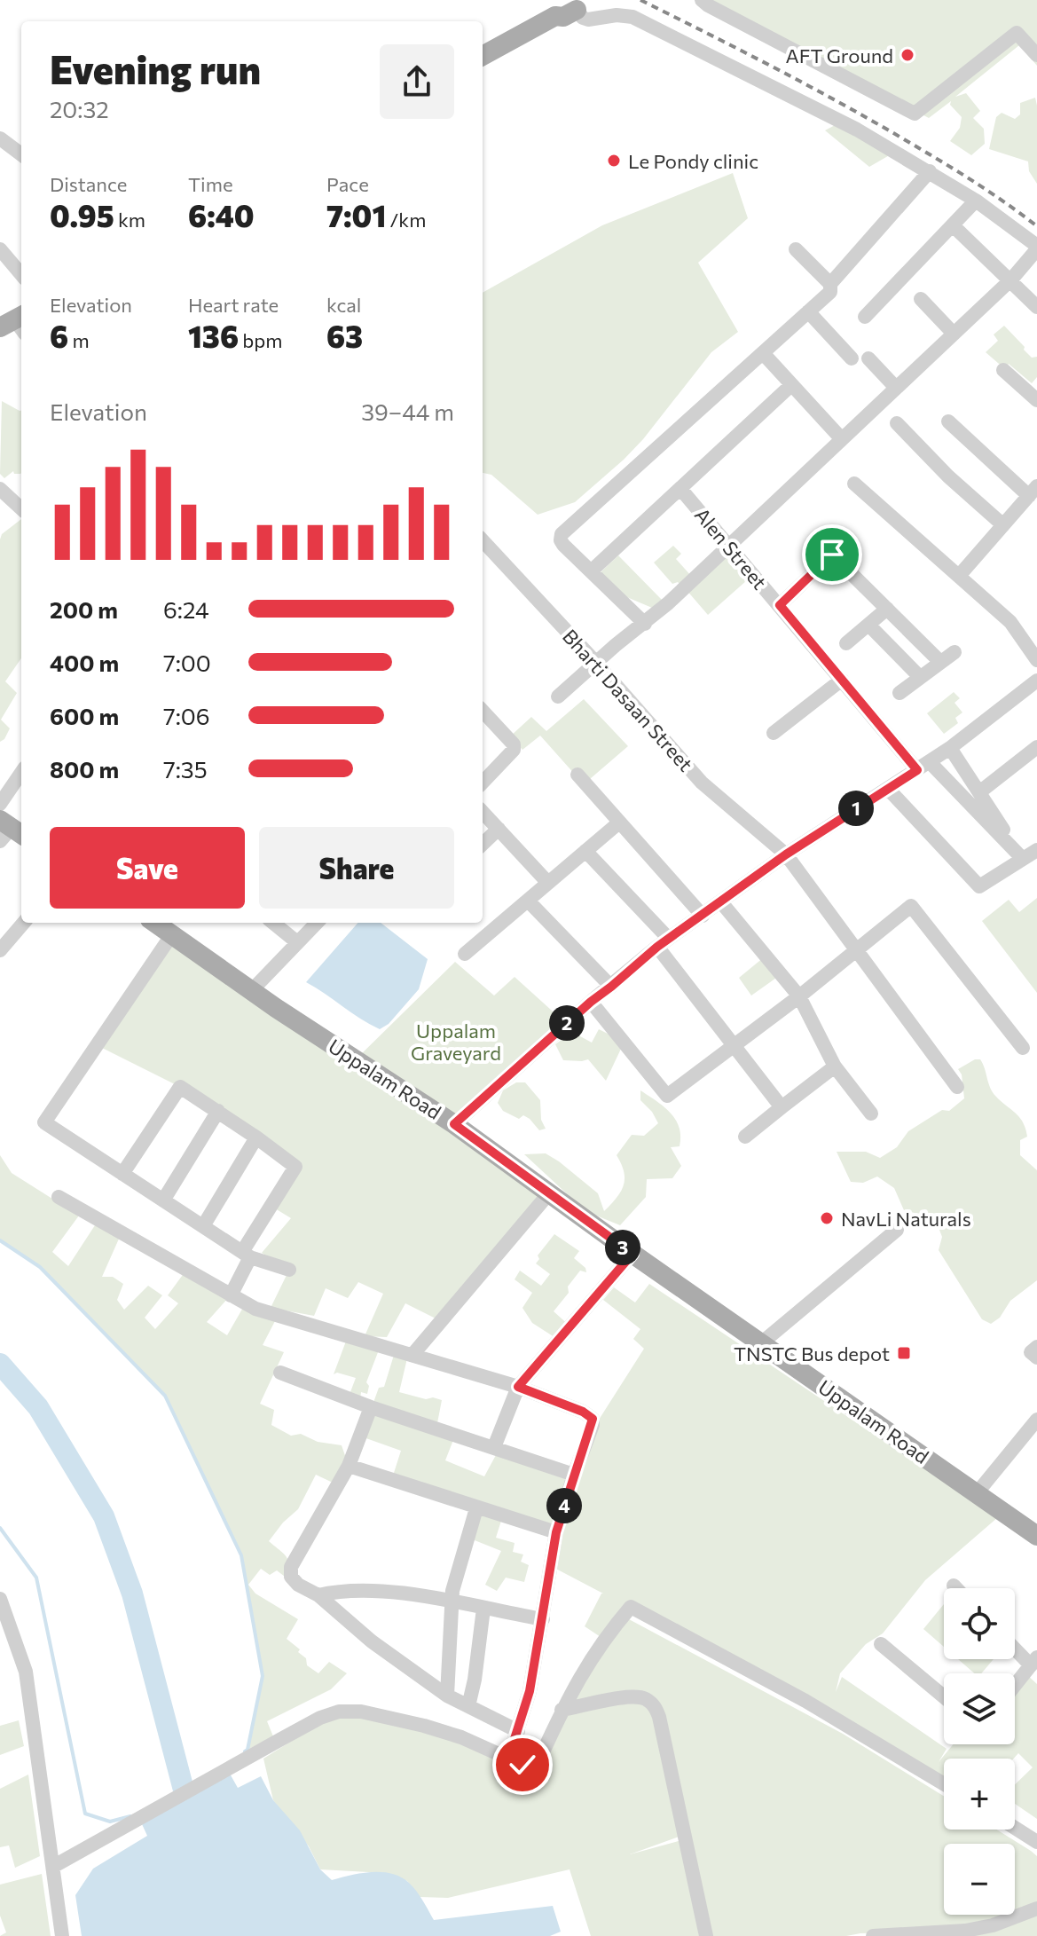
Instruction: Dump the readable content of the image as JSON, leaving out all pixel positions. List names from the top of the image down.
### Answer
{
  "streets": {
    "main road": ["Uppalam Road"],
    "street": ["Alen Street", "Bharti Dasaan Street"]
  },
  "parks": ["Uppalam Graveyard"],
  "places": {
    "other": ["AFT Ground", "Le Pondy clinic", "NavLi Naturals"],
    "transit": ["TNSTC Bus depot"]
  },
  "page": {
    "heading": ["Evening run", "20:32"],
    "stats": [
      ["Distance", "0.95 km"],
      ["Time", "6:40"],
      ["Pace", "7:01 /km"],
      ["Elevation", "6 m"],
      ["Heart rate", "136 bpm"],
      ["kcal", "63"]
    ],
    "chart": ["Elevation", "39–44 m"],
    "list": [
      {
        "name": "200 m",
        "note": "6:24"
      },
      {
        "name": "400 m",
        "note": "7:00"
      },
      {
        "name": "600 m",
        "note": "7:06"
      },
      {
        "name": "800 m",
        "note": "7:35"
      }
    ],
    "pins": [
      "1",
      "2",
      "3",
      "4"
    ],
    "buttons": ["Save", "Share"],
    "map_buttons": ["+", "−"]
  }
}
